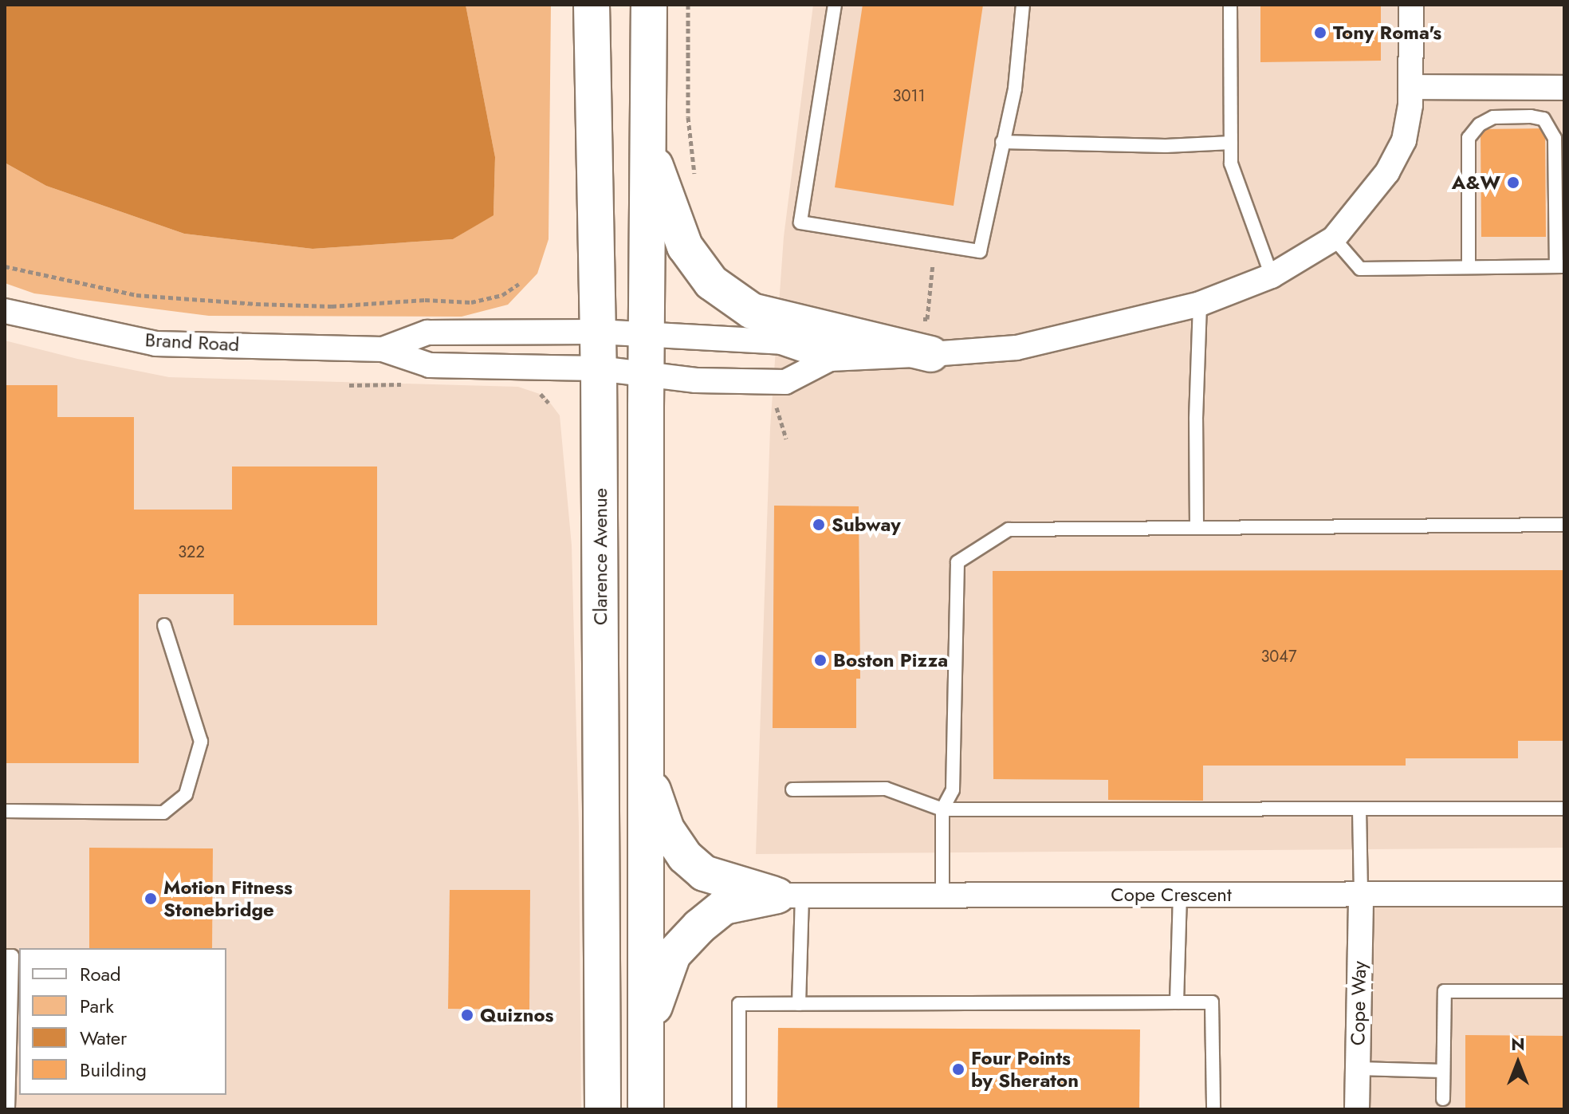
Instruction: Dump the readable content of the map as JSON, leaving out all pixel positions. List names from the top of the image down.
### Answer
{
  "streets": {
    "main road": ["Clarence Avenue"],
    "street": ["Brand Road", "Cope Crescent", "Cope Way"]
  },
  "crossings": [
    ["Brand Road", "Clarence Avenue"],
    ["Cope Crescent", "Cope Way"]
  ],
  "places": [
    "Tony Roma's",
    "A&W",
    "Subway",
    "Boston Pizza",
    "Motion Fitness Stonebridge",
    "Quiznos",
    "Four Points by Sheraton"
  ],
  "house_numbers": ["3011", "322", "3047"],
  "legend": [
    "Road",
    "Park",
    "Water",
    "Building"
  ],
  "north": "top"
}
